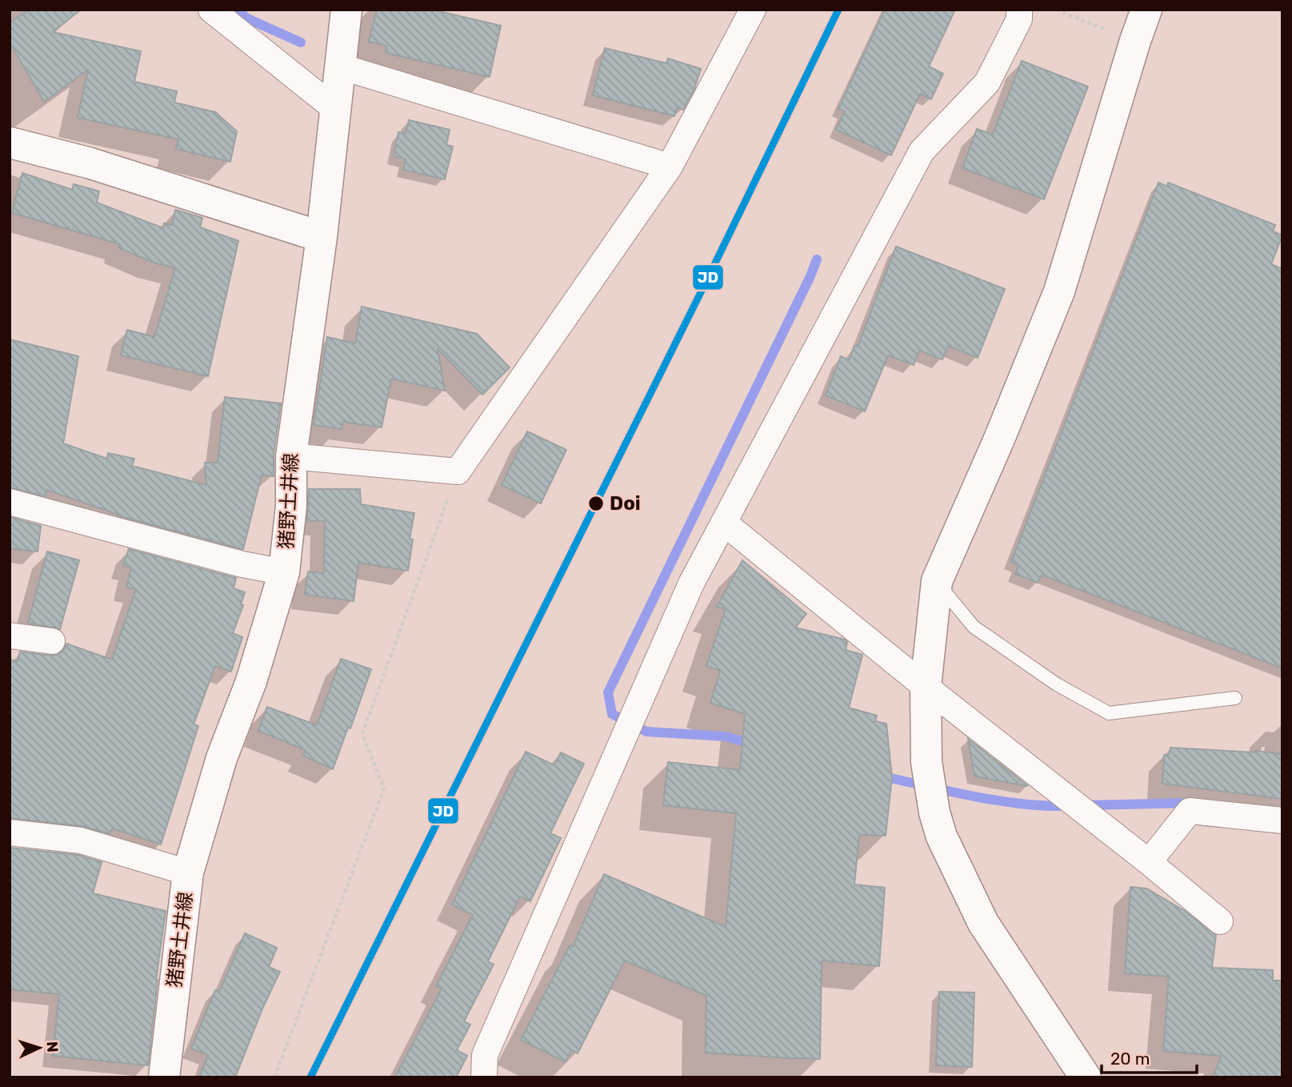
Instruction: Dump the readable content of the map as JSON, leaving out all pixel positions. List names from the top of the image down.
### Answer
{
  "streets": {
    "street": ["猪野土井線"]
  },
  "places": ["Doi"],
  "lines": ["transit line JD"],
  "scale_bar": "20 m",
  "north": "right"
}
